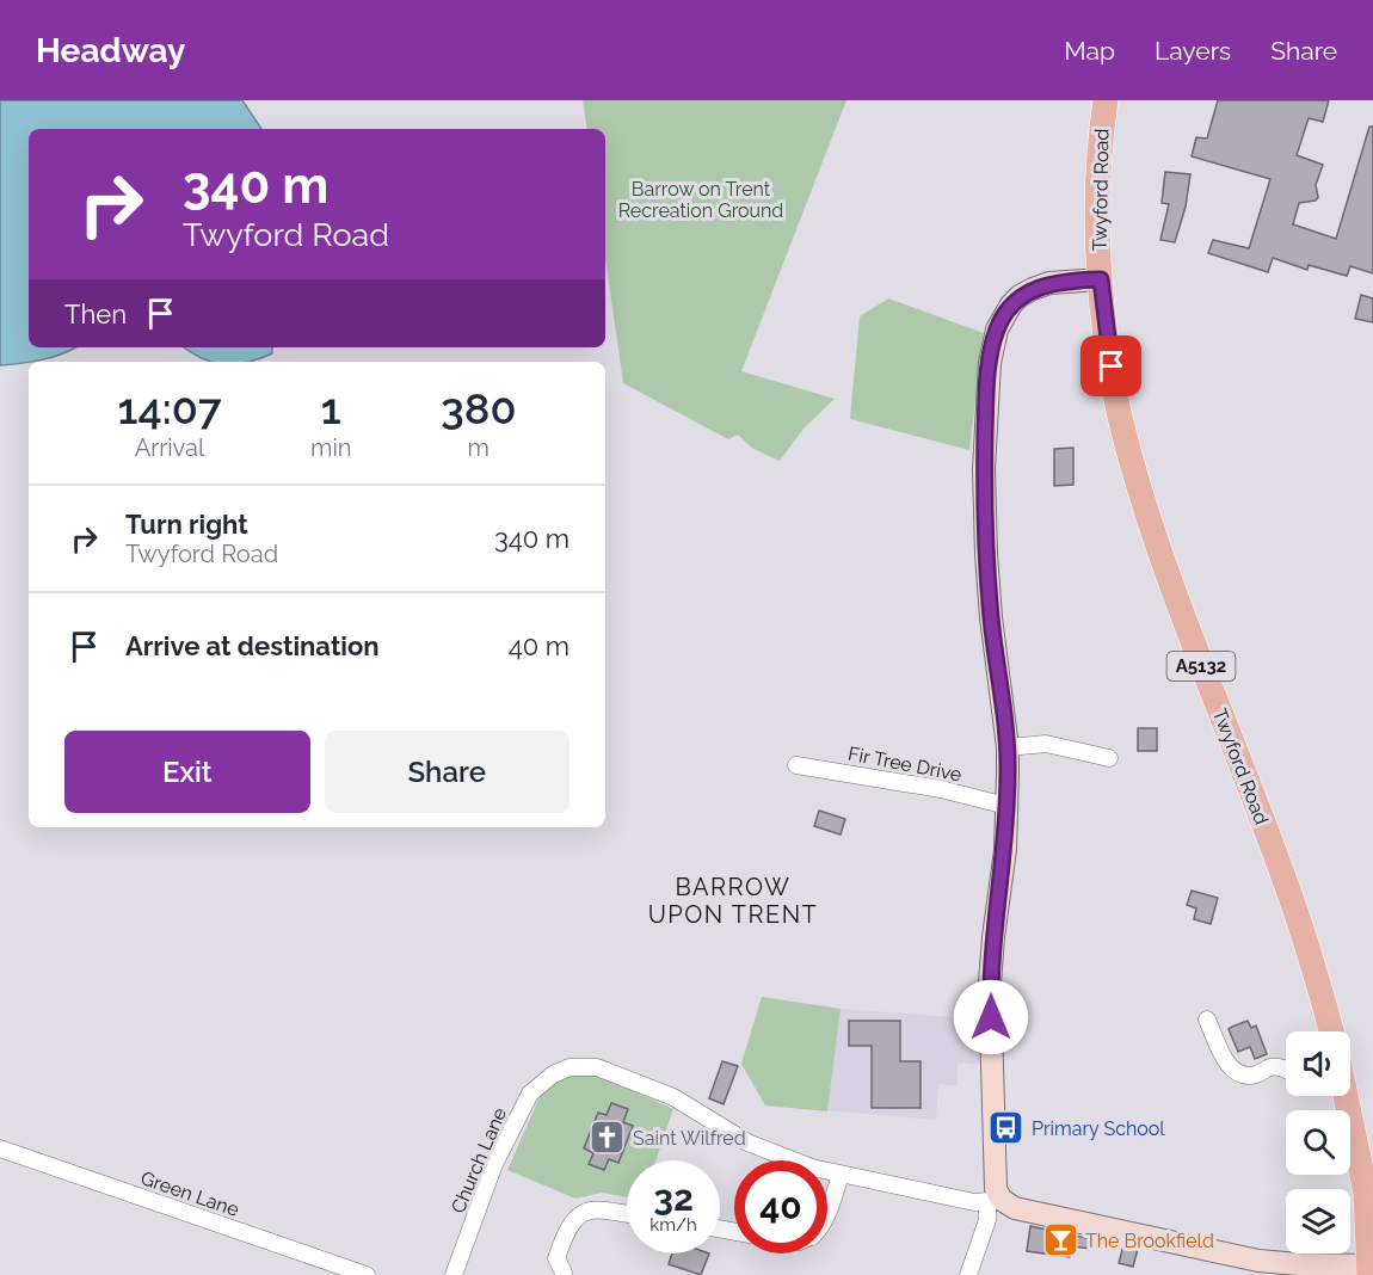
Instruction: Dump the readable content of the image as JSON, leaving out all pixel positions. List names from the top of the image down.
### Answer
{
  "streets": {
    "main road": ["Twyford Road", "A5132"],
    "street": ["Fir Tree Drive", "Church Lane", "Green Lane"]
  },
  "crossings": [
    ["Twyford Road", "Fir Tree Drive"],
    ["Twyford Road", "Church Lane"]
  ],
  "districts": ["BARROW UPON TRENT"],
  "parks": ["Barrow on Trent Recreation Ground"],
  "places": {
    "bus stop": ["Primary School"],
    "church": ["Saint Wilfred"],
    "bar": ["The Brookfield"]
  },
  "page": {
    "header": "Headway",
    "nav": ["Map", "Layers", "Share"],
    "turn": ["340 m", "Twyford Road"],
    "then": "Then",
    "eta": [
      "14:07",
      "Arrival",
      "1",
      "min",
      "380",
      "m"
    ],
    "list": [
      {
        "name": "Turn right",
        "note": "Twyford Road",
        "value": "340 m"
      },
      {
        "name": "Arrive at destination",
        "value": "40 m"
      }
    ],
    "buttons": ["Exit", "Share"],
    "speed": "32 km/h",
    "limit": "40"
  }
}
